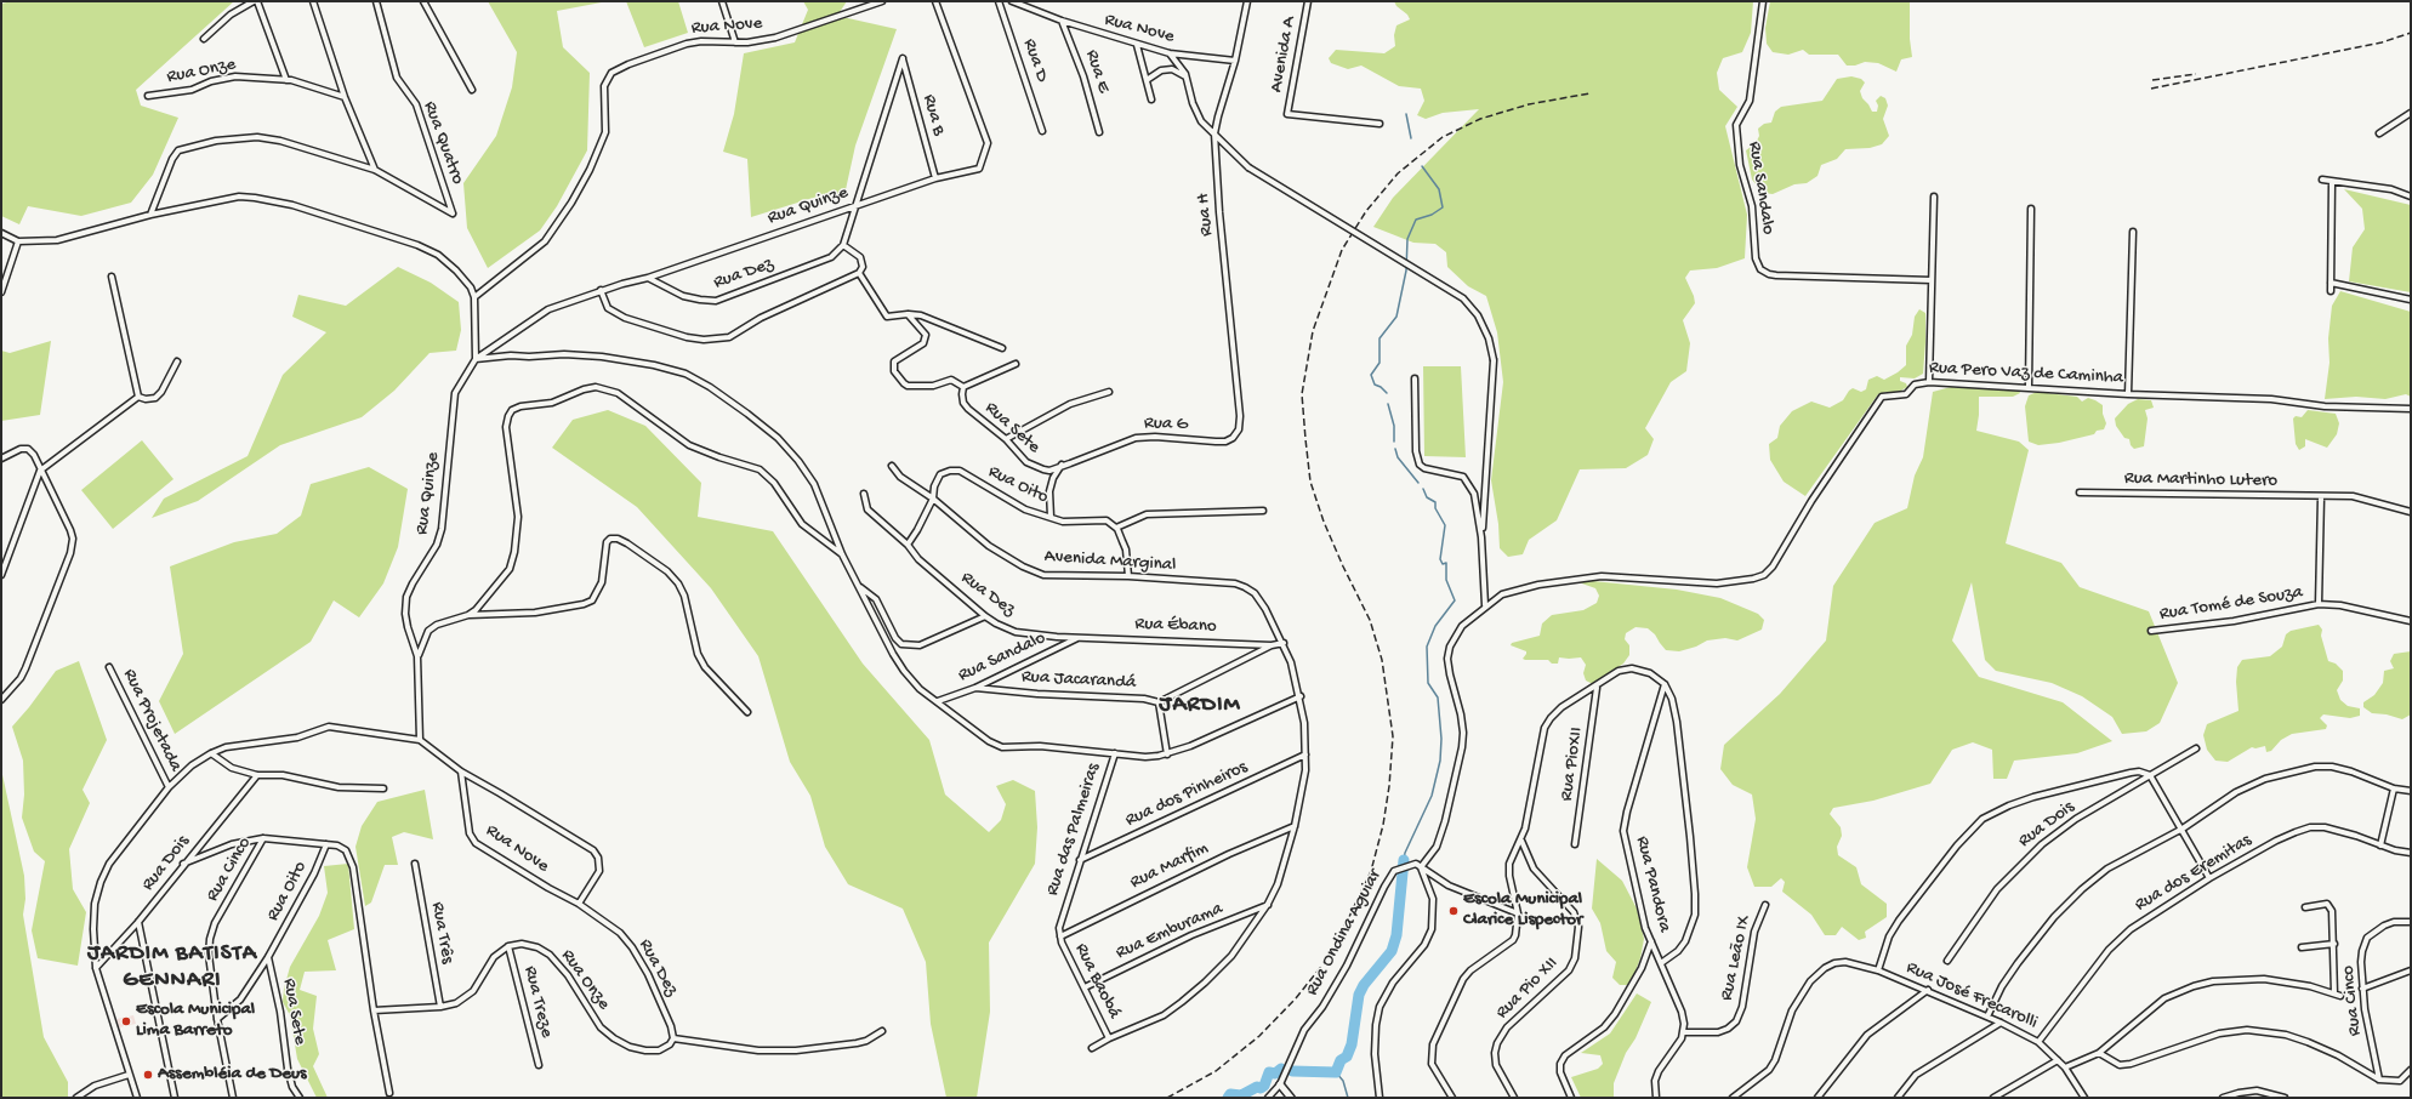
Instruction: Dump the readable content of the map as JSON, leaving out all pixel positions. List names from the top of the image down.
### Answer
{
  "streets": {
    "street": [
      "Rua Nove",
      "Avenida A",
      "Rua D",
      "Rua Onze",
      "Rua E",
      "Rua B",
      "Rua Quatro",
      "Rua Sandalo",
      "Rua Quinze",
      "Rua H",
      "Rua Dez",
      "Rua Pero Vaz de Caminha",
      "Rua G",
      "Rua Sete",
      "Rua Martinho Lutero",
      "Rua Oito",
      "Avenida Marginal",
      "Rua Tomé de Souza",
      "Rua Ébano",
      "Rua Jacarandá",
      "Rua Projetada",
      "Rua PioXII",
      "Rua dos Pinheiros",
      "Rua Dois",
      "Rua das Palmeiras",
      "Rua Marfim",
      "Rua Cinco",
      "Rua dos Eremitas",
      "Rua Pandora",
      "Rua Emburama",
      "Rua Três",
      "Rua Ondina Aguiar",
      "Rua Leão IX",
      "Rua Baobá",
      "Rua Pio XII",
      "Rua José Frecarolli",
      "Rua Treze"
    ]
  },
  "crossings": [
    ["Rua Nove", "Rua E"],
    ["Rua Nove", "Rua H"],
    ["Rua Nove", "Rua Dez"],
    ["Rua Onze", "Rua Dez"],
    ["Rua Onze", "Rua Treze"],
    ["Rua B", "Rua Quinze"],
    ["Rua Sandalo", "Rua Dez"],
    ["Rua Sandalo", "Rua Ébano"],
    ["Rua Sandalo", "Rua Jacarandá"],
    ["Rua Sandalo", "Rua das Palmeiras"],
    ["Rua Quinze", "Rua Dez"],
    ["Rua Quinze", "Rua das Palmeiras"],
    ["Rua H", "Rua G"],
    ["Rua Dez", "Rua Ébano"],
    ["Rua Pero Vaz de Caminha", "Rua Ondina Aguiar"],
    ["Rua G", "Rua Sete"],
    ["Rua Sete", "Rua Oito"],
    ["Rua Martinho Lutero", "Rua Tomé de Souza"],
    ["Rua Oito", "Avenida Marginal"],
    ["Rua Oito", "Rua Cinco"],
    ["Avenida Marginal", "Rua Jacarandá"],
    ["Avenida Marginal", "Rua dos Pinheiros"],
    ["Avenida Marginal", "Rua Marfim"],
    ["Avenida Marginal", "Rua Emburama"],
    ["Avenida Marginal", "Rua Baobá"],
    ["Rua Ébano", "Rua Jacarandá"],
    ["Rua dos Pinheiros", "Rua das Palmeiras"],
    ["Rua das Palmeiras", "Rua Marfim"],
    ["Rua das Palmeiras", "Rua Baobá"],
    ["Rua Marfim", "Rua Baobá"],
    ["Rua dos Eremitas", "Rua José Frecarolli"],
    ["Rua Pandora", "Rua Leão IX"],
    ["Rua Emburama", "Rua Baobá"]
  ],
  "districts": ["JARDIM", "JARDIM BATISTA GENNARI"],
  "places": ["Escola Municipal Clarice Lispector", "Escola Municipal Lima Barreto", "Assembléia de Deus"]
}
